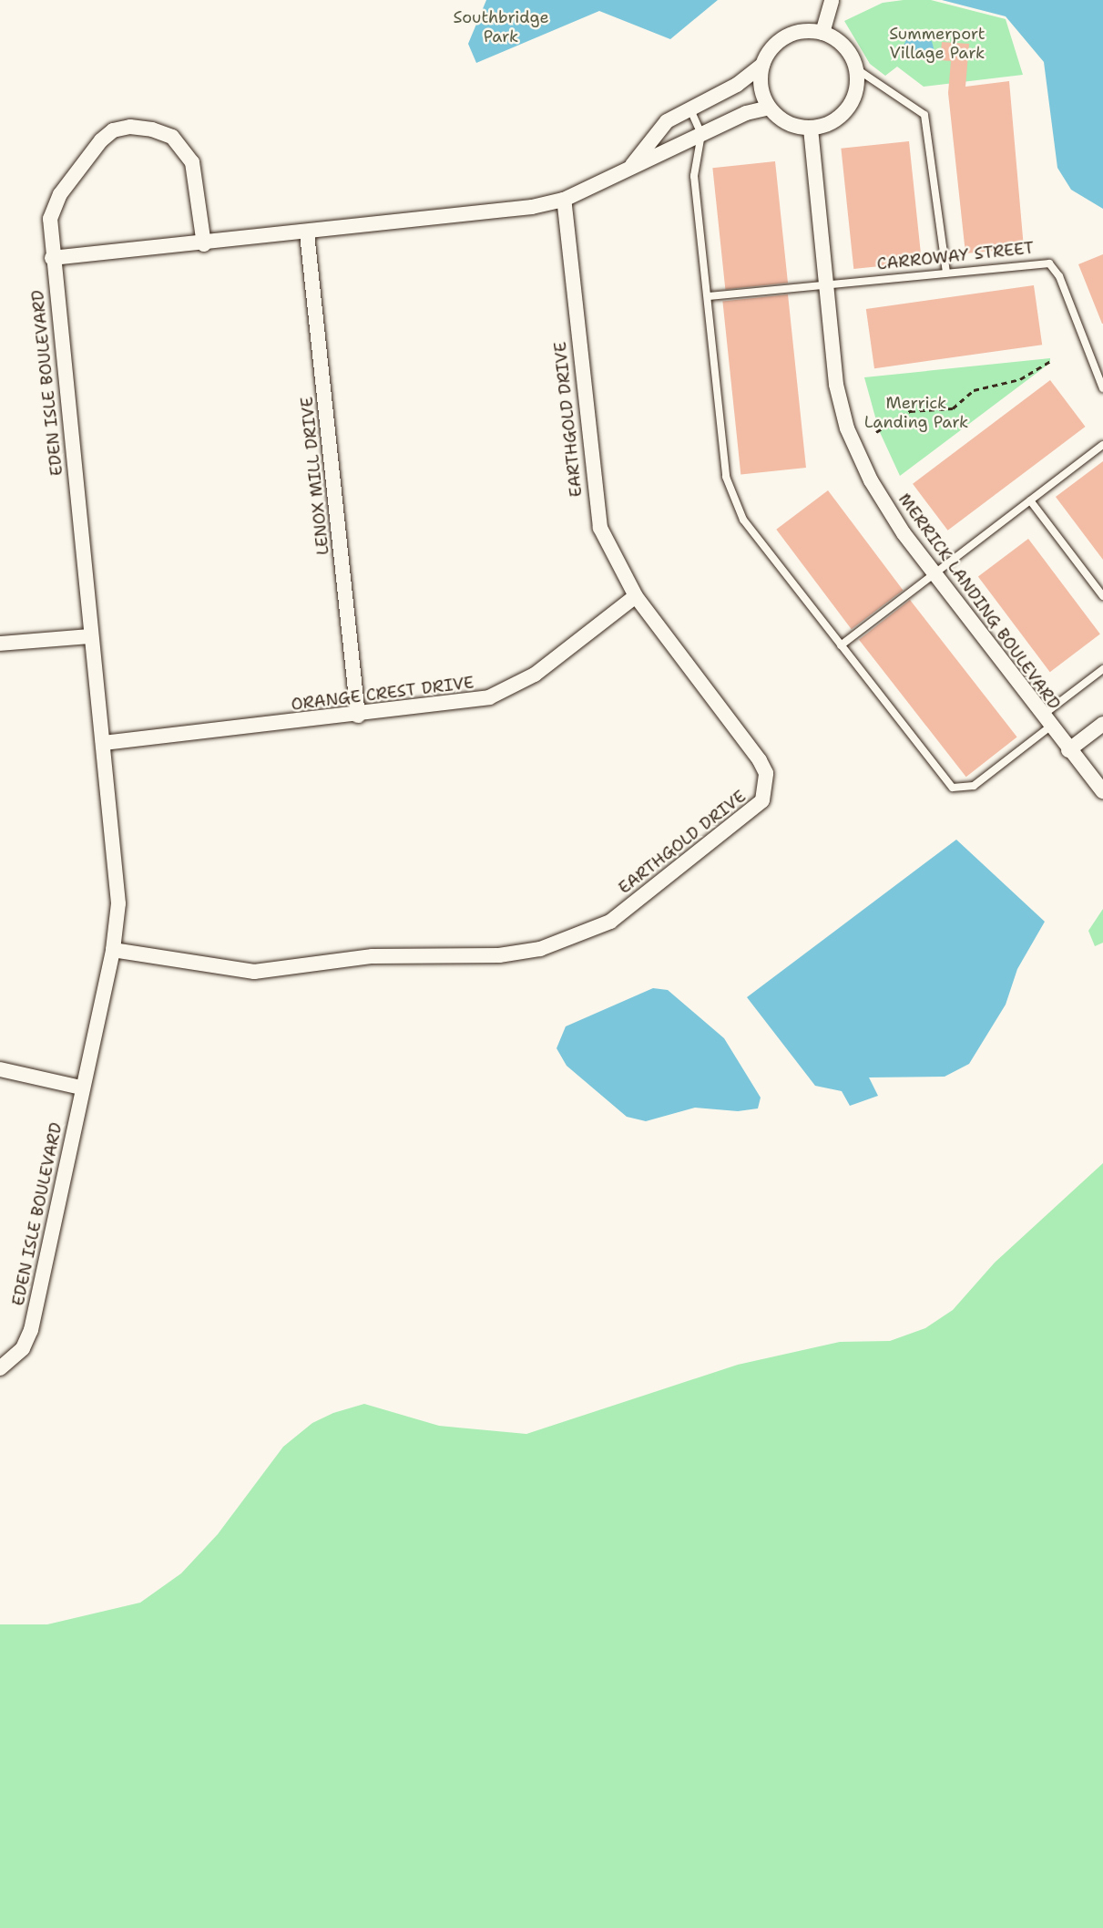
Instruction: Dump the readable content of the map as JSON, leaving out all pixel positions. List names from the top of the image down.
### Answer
{
  "streets": {
    "street": [
      "EDEN ISLE BOULEVARD",
      "EARTHGOLD DRIVE",
      "LENOX MILL DRIVE",
      "MERRICK LANDING BOULEVARD",
      "ORANGE CREST DRIVE"
    ],
    "lane": ["CARROWAY STREET"]
  },
  "crossings": [
    ["CARROWAY STREET", "MERRICK LANDING BOULEVARD"],
    ["EDEN ISLE BOULEVARD", "EARTHGOLD DRIVE"],
    ["EDEN ISLE BOULEVARD", "ORANGE CREST DRIVE"],
    ["EARTHGOLD DRIVE", "ORANGE CREST DRIVE"],
    ["LENOX MILL DRIVE", "ORANGE CREST DRIVE"]
  ],
  "parks": ["Southbridge Park", "Summerport Village Park", "Merrick Landing Park"]
}
